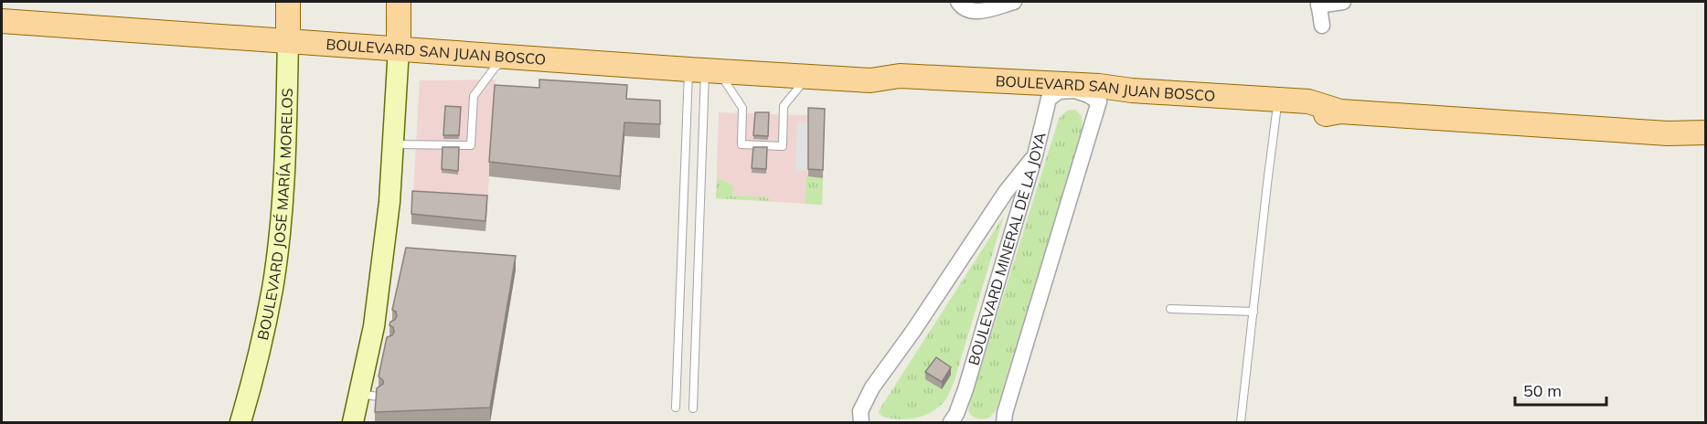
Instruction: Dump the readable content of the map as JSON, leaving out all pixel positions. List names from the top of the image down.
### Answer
{
  "streets": {
    "main road": ["BOULEVARD SAN JUAN BOSCO", "BOULEVARD JOSÉ MARÍA MORELOS"],
    "street": ["BOULEVARD MINERAL DE LA JOYA"]
  },
  "crossings": [
    ["BOULEVARD SAN JUAN BOSCO", "BOULEVARD JOSÉ MARÍA MORELOS"],
    ["BOULEVARD SAN JUAN BOSCO", "BOULEVARD MINERAL DE LA JOYA"]
  ],
  "scale_bar": "50 m"
}
